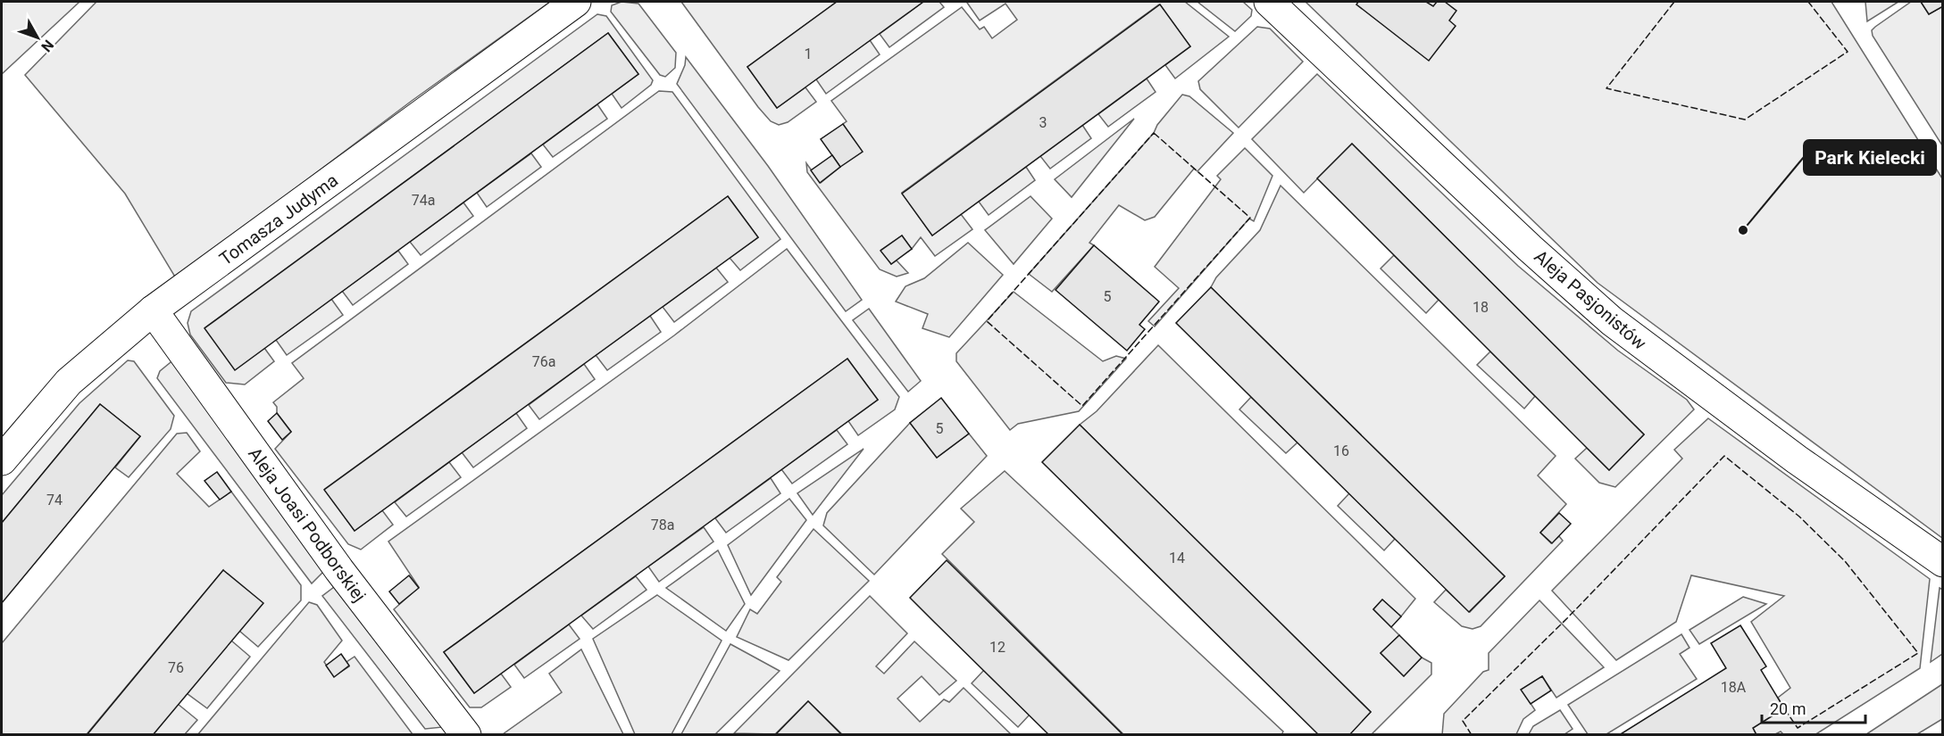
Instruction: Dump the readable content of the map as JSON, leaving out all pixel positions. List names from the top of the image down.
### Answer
{
  "streets": {
    "street": ["Tomasza Judyma", "Aleja Pasjonistów", "Aleja Joasi Podborskiej"]
  },
  "crossings": [
    ["Tomasza Judyma", "Aleja Joasi Podborskiej"]
  ],
  "places": ["Park Kielecki"],
  "house_numbers": [
    "1",
    "3",
    "74a",
    "5",
    "18",
    "76a",
    "5",
    "16",
    "74",
    "78a",
    "14",
    "12",
    "76",
    "18A"
  ],
  "scale_bar": "20 m",
  "north": "bottom right"
}
